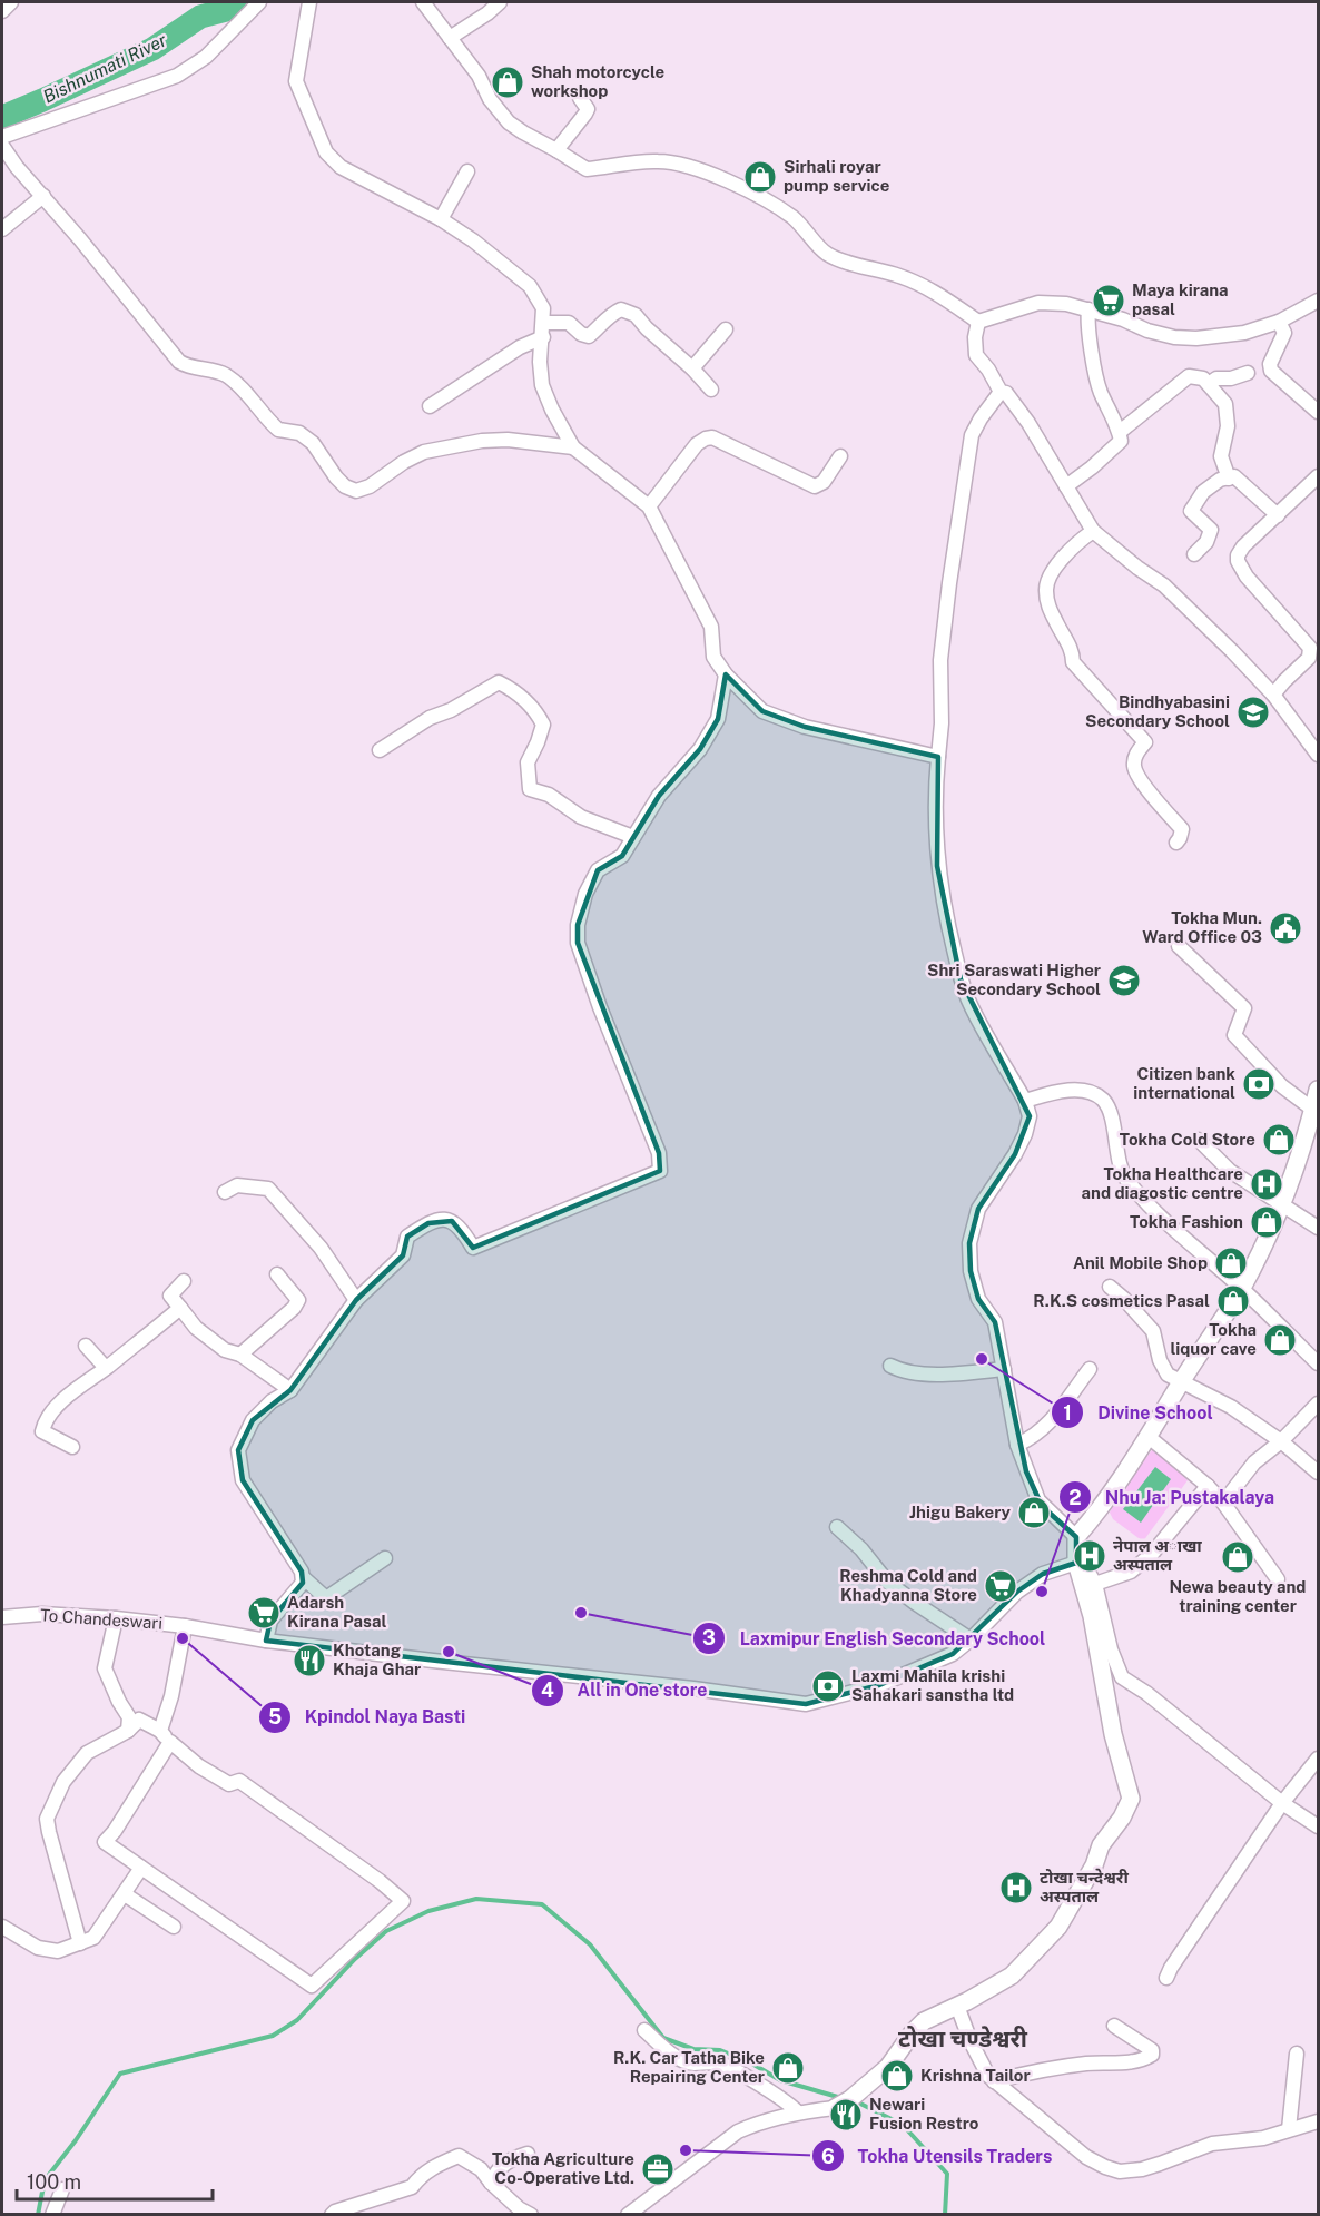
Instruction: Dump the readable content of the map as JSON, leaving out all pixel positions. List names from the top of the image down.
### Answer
{
  "streets": {
    "street": ["To Chandeswari"]
  },
  "districts": ["टोखा चण्डेश्वरी"],
  "water": ["Bishnumati River"],
  "places": {
    "shop": [
      "Shah motorcycle workshop",
      "Sirhali royar pump service",
      "Tokha Cold Store",
      "Tokha Fashion",
      "Anil Mobile Shop",
      "R.K.S cosmetics Pasal",
      "Tokha liquor cave",
      "Jhigu Bakery",
      "Newa beauty and training center",
      "R.K. Car Tatha Bike Repairing Center",
      "Krishna Tailor"
    ],
    "supermarket": ["Maya kirana pasal", "Reshma Cold and Khadyanna Store", "Adarsh Kirana Pasal"],
    "school or university": ["Bindhyabasini Secondary School", "Shri Saraswati Higher Secondary School"],
    "public building": ["Tokha Mun. Ward Office 03"],
    "bank": ["Citizen bank international", "Laxmi Mahila krishi Sahakari sanstha ltd"],
    "hospital": ["Tokha Healthcare and diagostic centre", "नेपाल अाखा अस्पताल", "टोखा चन्देश्वरी अस्पताल"],
    "other": [
      "Divine School",
      "Nhu Ja: Pustakalaya",
      "Laxmipur English Secondary School",
      "Kpindol Naya Basti",
      "All in One store",
      "Tokha Utensils Traders"
    ],
    "restaurant": ["Khotang Khaja Ghar", "Newari Fusion Restro"],
    "office": ["Tokha Agriculture Co-Operative Ltd."]
  },
  "scale_bar": "100 m"
}
